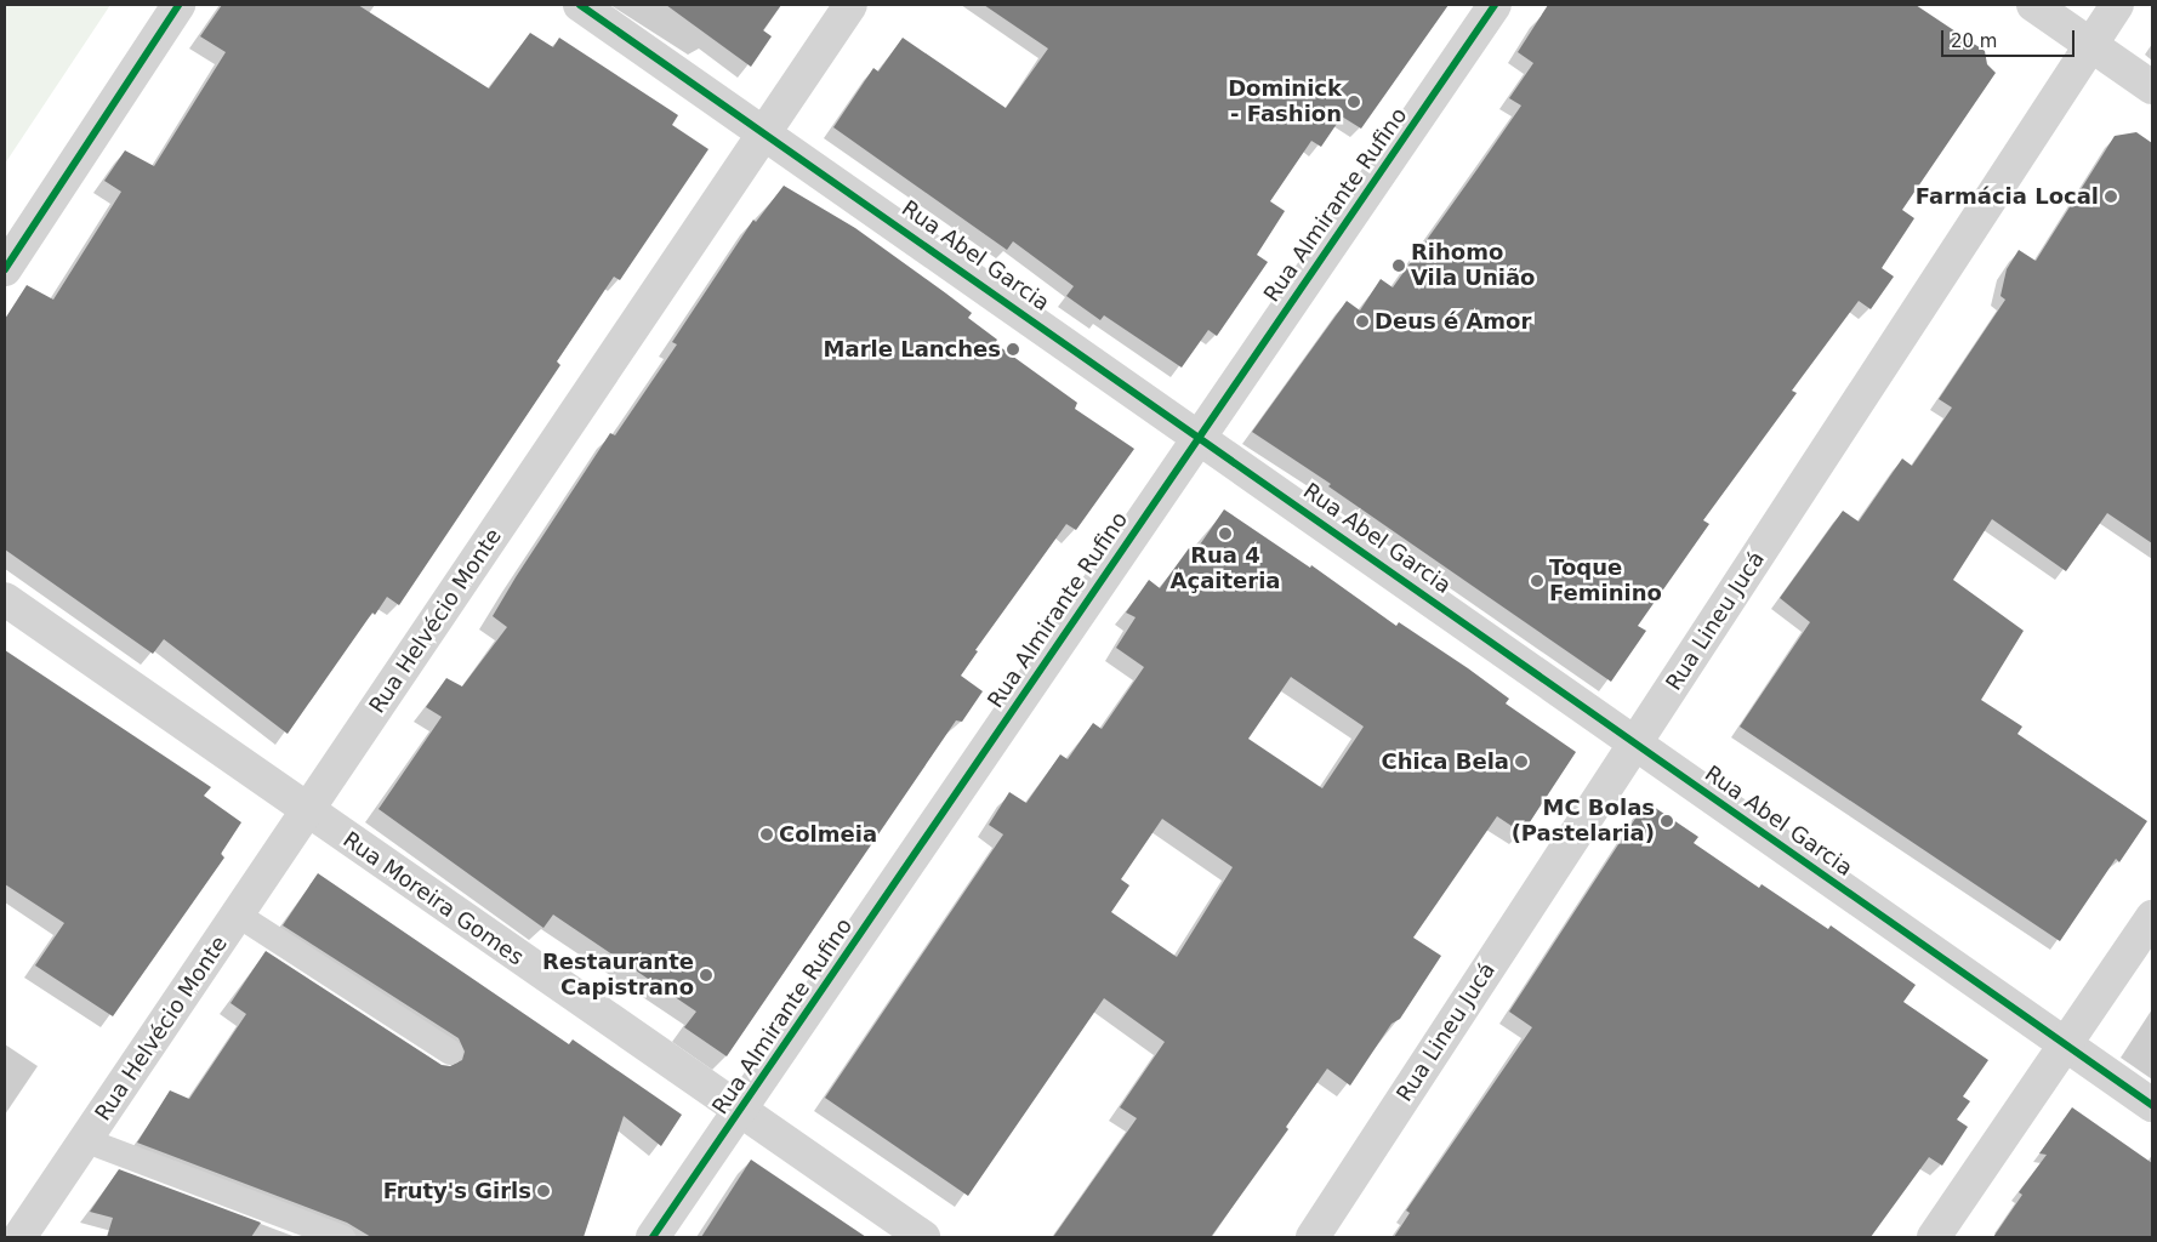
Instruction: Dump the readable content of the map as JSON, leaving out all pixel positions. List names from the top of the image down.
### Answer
{
  "streets": {
    "street": [
      "Rua Almirante Rufino",
      "Rua Abel Garcia",
      "Rua Helvécio Monte",
      "Rua Lineu Jucá",
      "Rua Moreira Gomes"
    ]
  },
  "crossings": [
    ["Rua Almirante Rufino", "Rua Abel Garcia"],
    ["Rua Almirante Rufino", "Rua Moreira Gomes"],
    ["Rua Abel Garcia", "Rua Helvécio Monte"],
    ["Rua Abel Garcia", "Rua Lineu Jucá"],
    ["Rua Helvécio Monte", "Rua Moreira Gomes"]
  ],
  "places": [
    "Dominick - Fashion",
    "Farmácia Local",
    "Rihomo Vila União",
    "Deus é Amor",
    "Marle Lanches",
    "Rua 4 Açaiteria",
    "Toque Feminino",
    "Chica Bela",
    "MC Bolas (Pastelaria)",
    "Colmeia",
    "Restaurante Capistrano",
    "Fruty's Girls"
  ],
  "scale_bar": "20 m"
}
